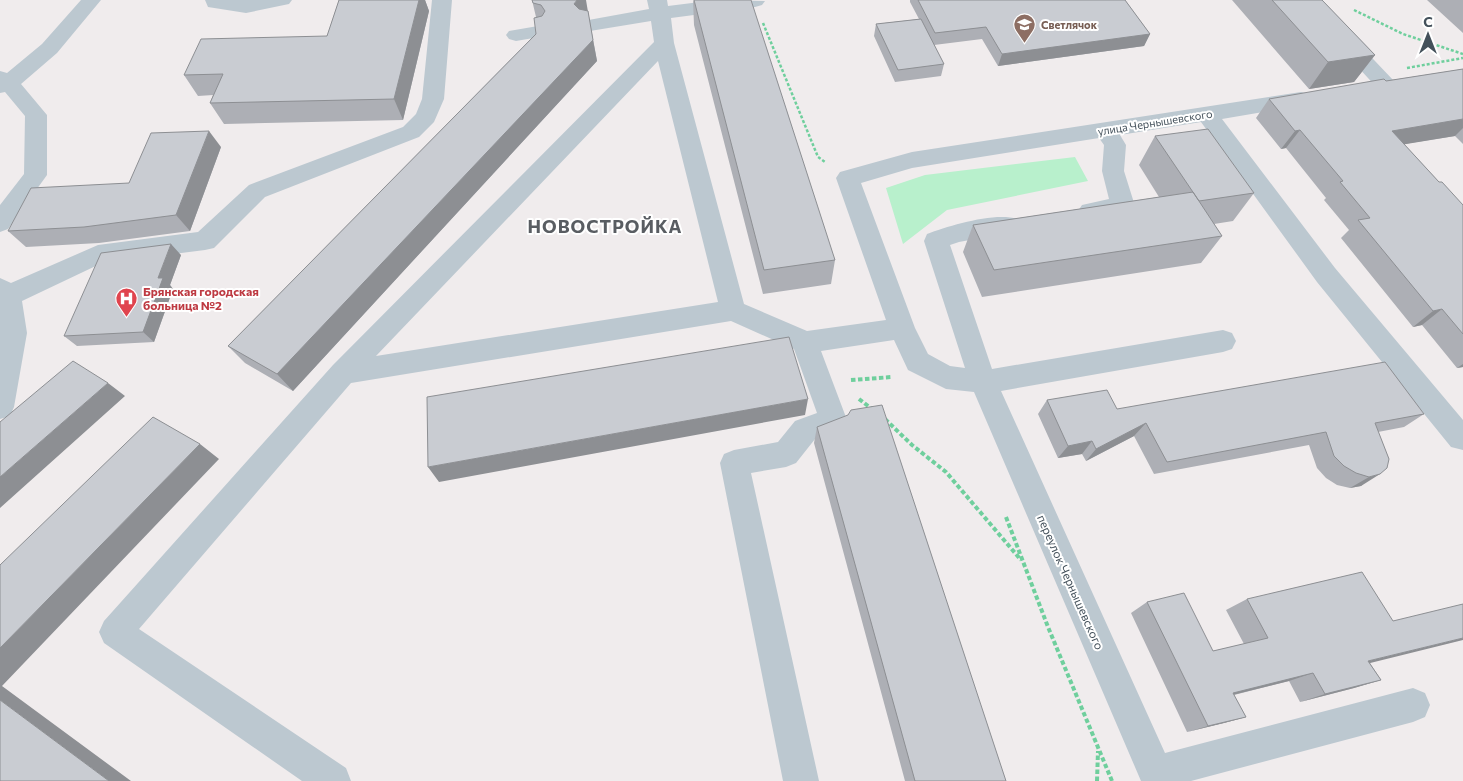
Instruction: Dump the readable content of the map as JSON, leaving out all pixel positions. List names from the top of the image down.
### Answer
{
  "streets": {
    "street": ["улица Чернышевского", "переулок Чернышевского"]
  },
  "districts": ["НОВОСТРОЙКА"],
  "places": {
    "school or university": ["Светлячок"],
    "hospital": ["Брянская городская больница №2"]
  },
  "north": "top"
}
